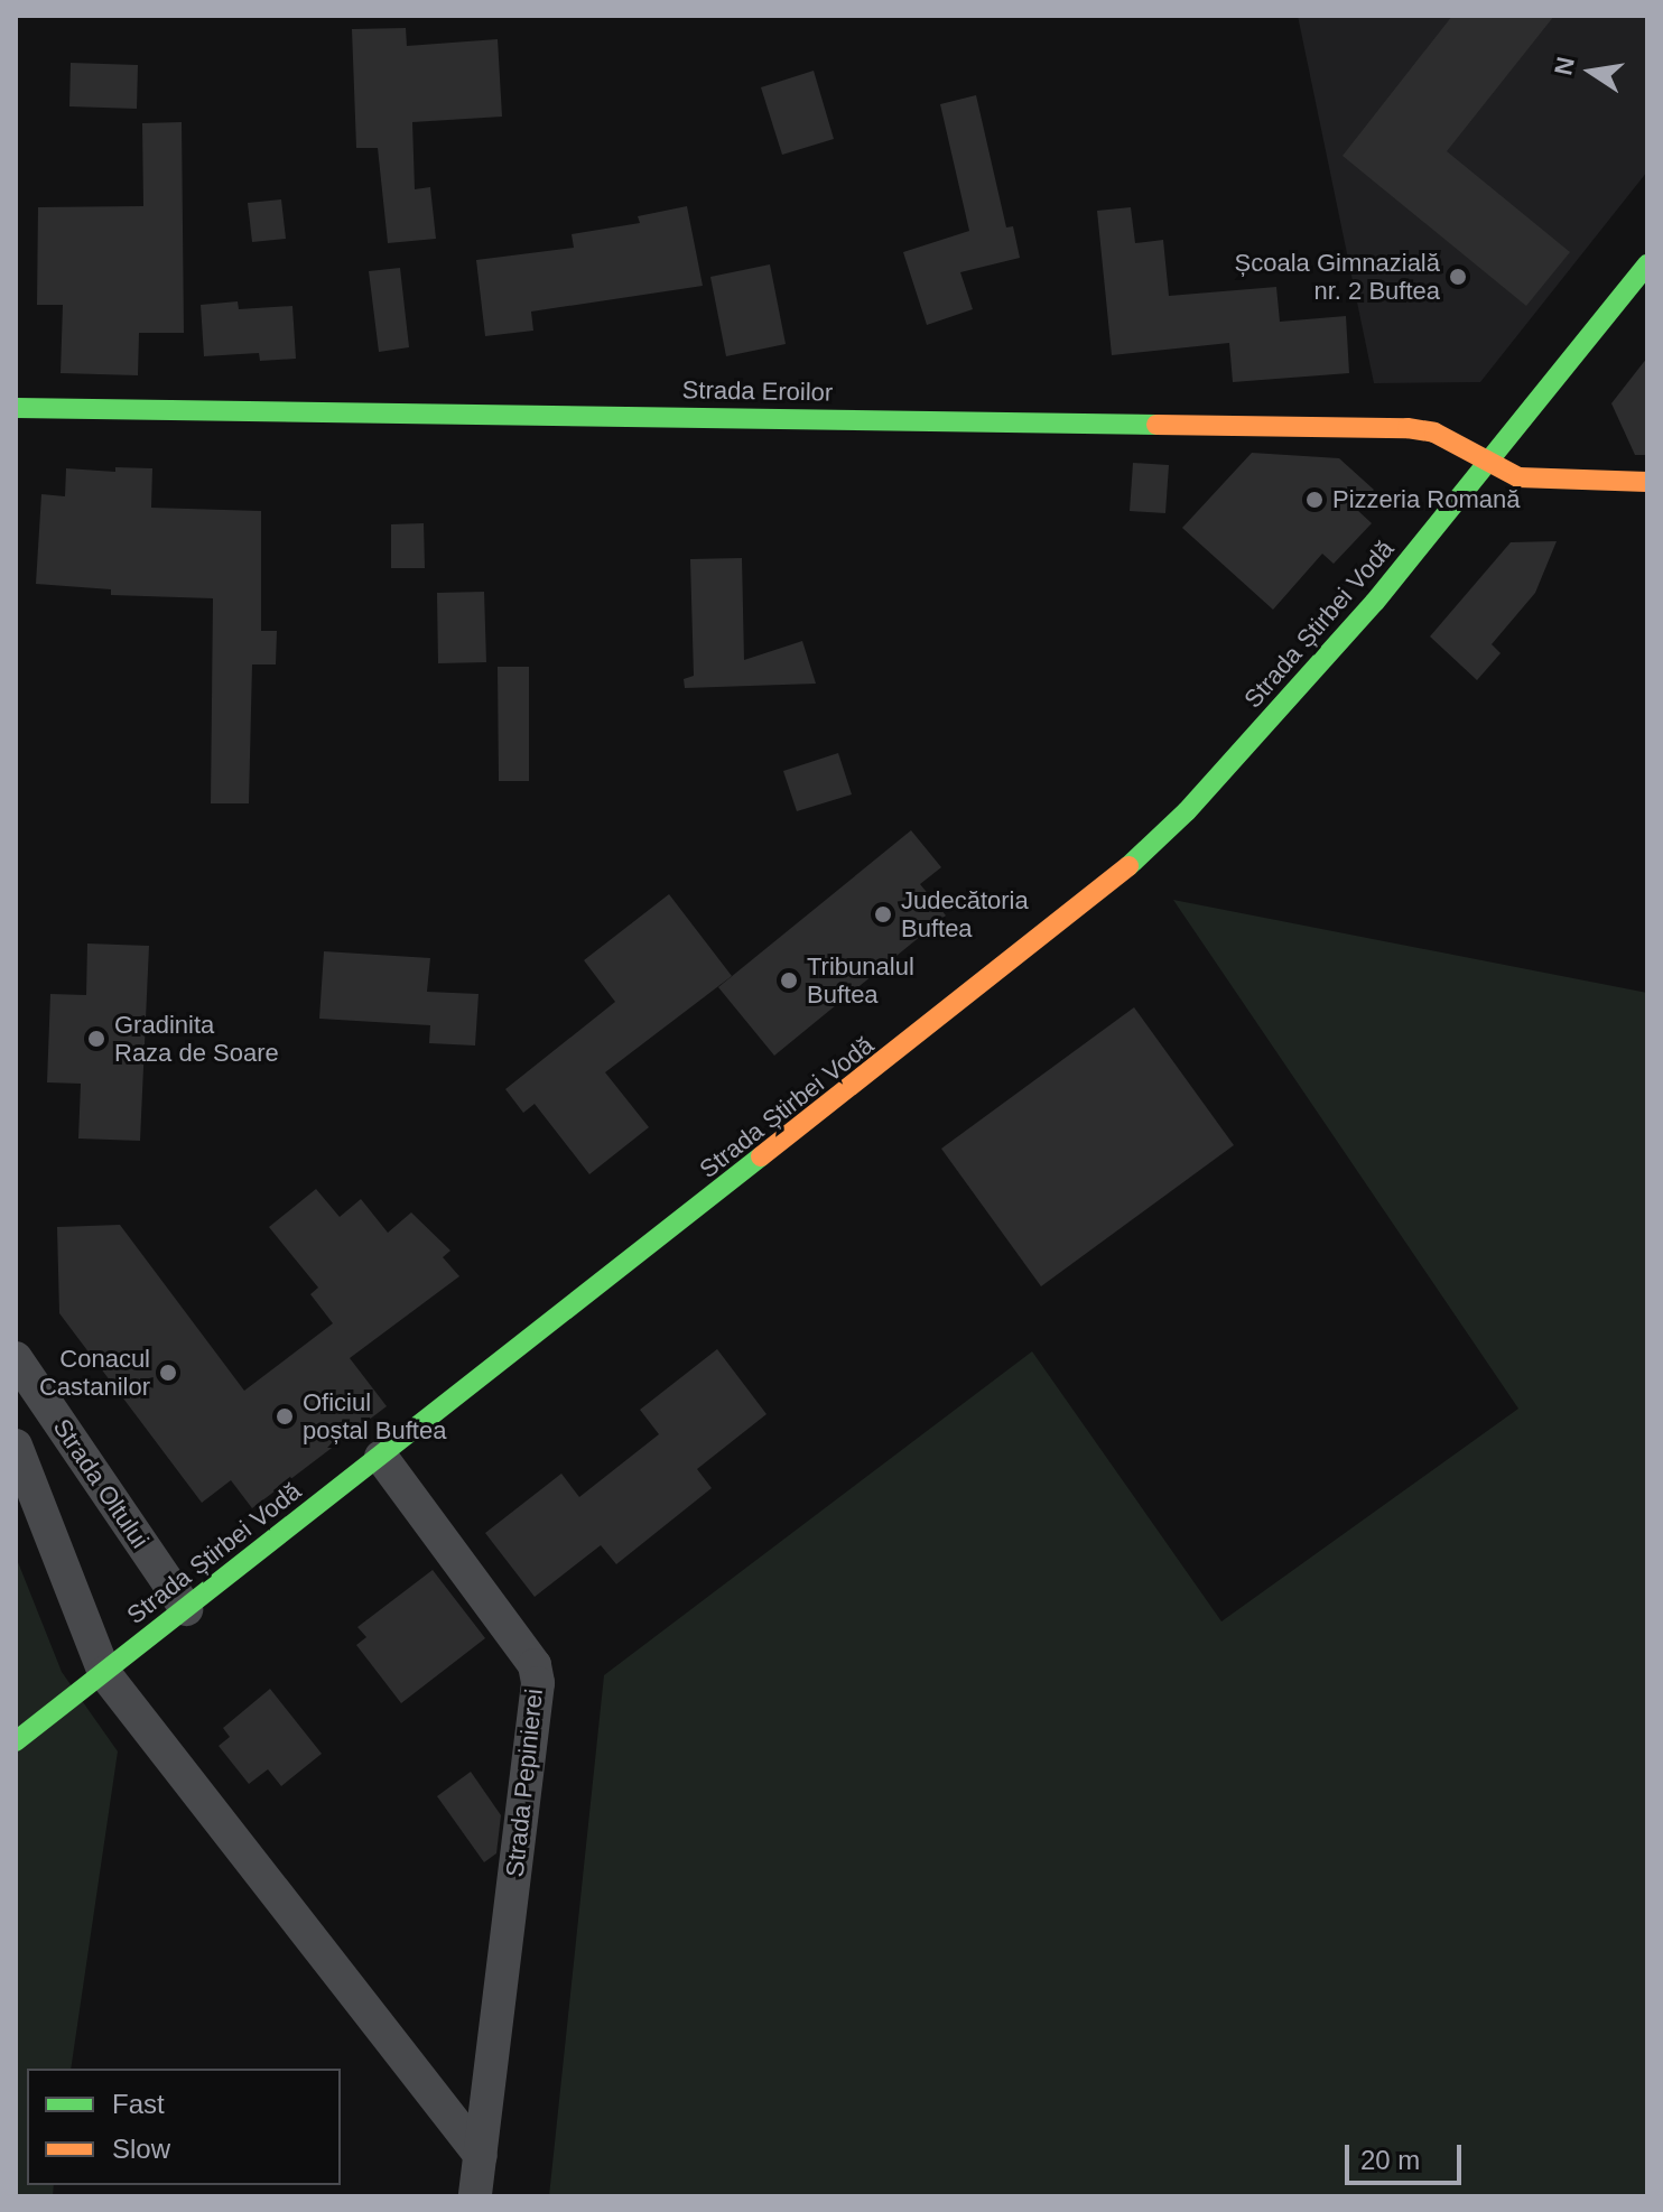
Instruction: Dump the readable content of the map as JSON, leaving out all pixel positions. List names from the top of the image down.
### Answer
{
  "streets": {
    "street": [
      "Strada Eroilor",
      "Strada Știrbei Vodă",
      "Strada Oltului",
      "Strada Pepinierei"
    ]
  },
  "crossings": [
    ["Strada Eroilor", "Strada Știrbei Vodă"],
    ["Strada Știrbei Vodă", "Strada Oltului"],
    ["Strada Știrbei Vodă", "Strada Pepinierei"]
  ],
  "places": [
    "Școala Gimnazială nr. 2 Buftea",
    "Pizzeria Romană",
    "Judecătoria Buftea",
    "Tribunalul Buftea",
    "Gradinita Raza de Soare",
    "Conacul Castanilor",
    "Oficiul poștal Buftea"
  ],
  "legend": ["Fast", "Slow"],
  "scale_bar": "20 m",
  "north": "left"
}
